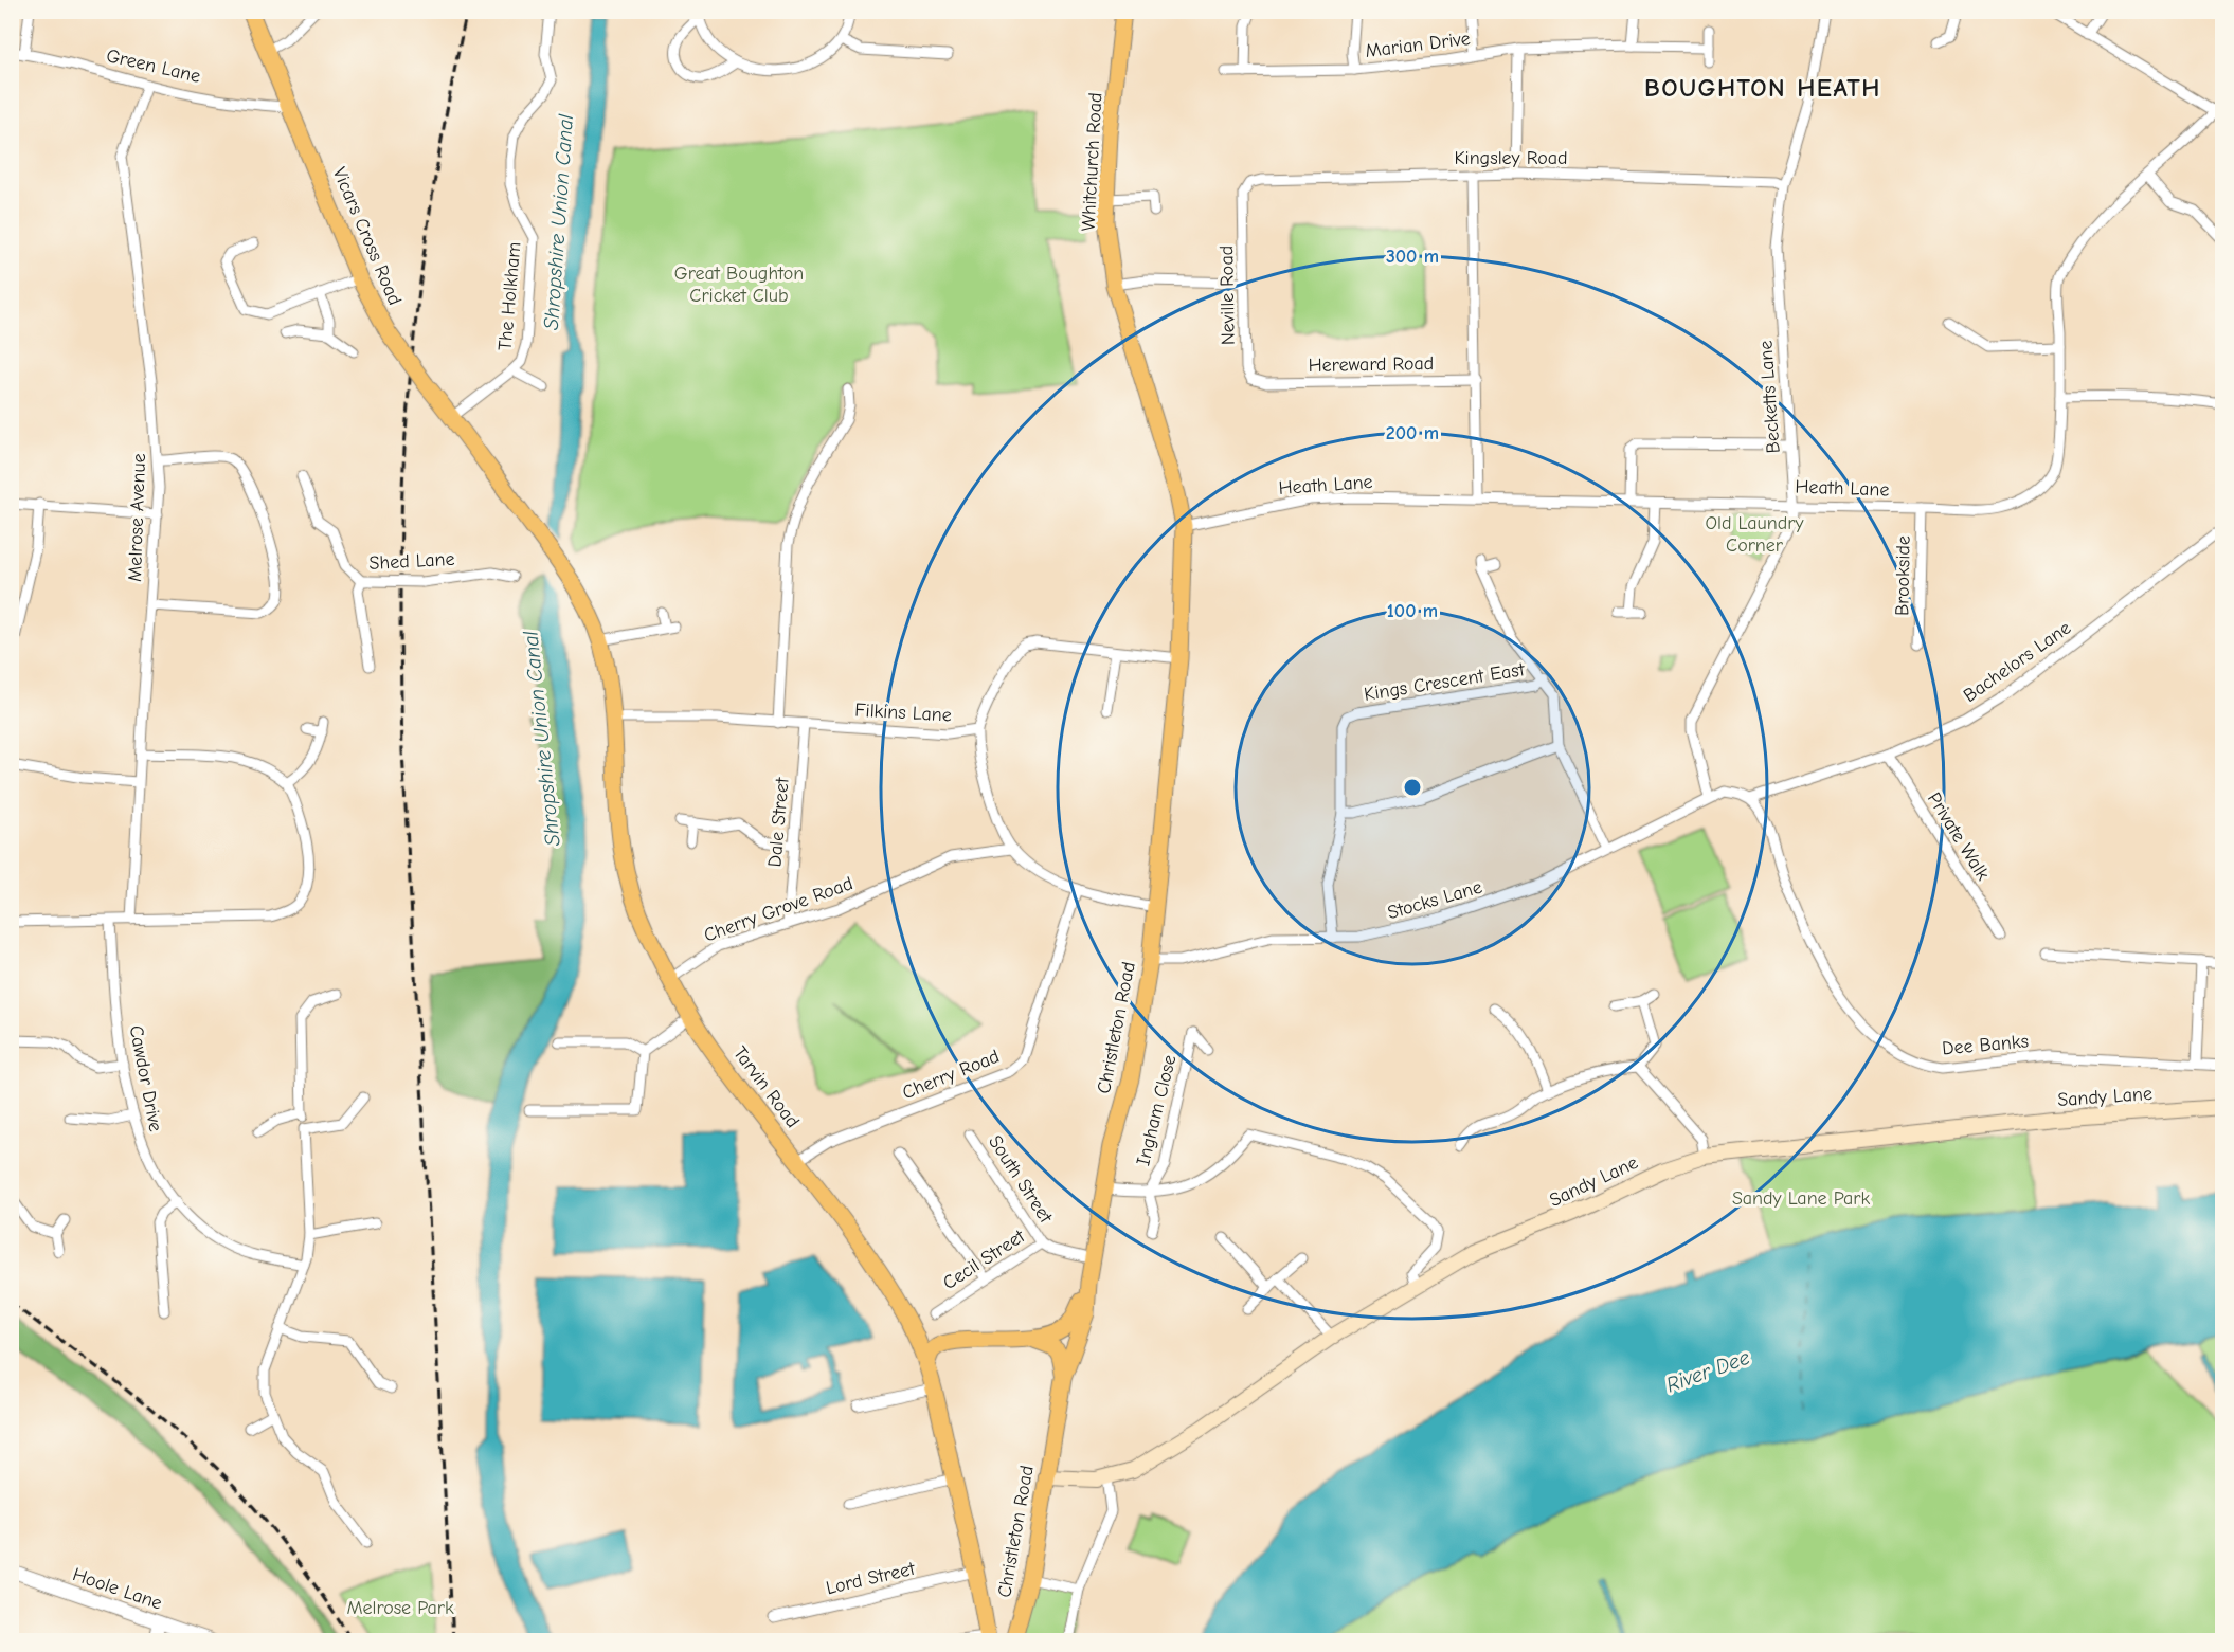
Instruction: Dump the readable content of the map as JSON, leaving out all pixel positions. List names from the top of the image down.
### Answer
{
  "streets": {
    "highway": [
      "Whitchurch Road",
      "Vicars Cross Road",
      "Christleton Road",
      "Tarvin Road"
    ],
    "main road": ["Sandy Lane"],
    "street": [
      "Marian Drive",
      "Green Lane",
      "Kingsley Road",
      "Neville Road",
      "The Holkham",
      "Hereward Road",
      "Becketts Lane",
      "Heath Lane",
      "Melrose Avenue",
      "Shed Lane",
      "Brookside",
      "Bachelors Lane",
      "Kings Crescent East",
      "Filkins Lane",
      "Dale Street",
      "Private Walk",
      "Stocks Lane",
      "Cherry Grove Road",
      "Dee Banks",
      "Cherry Road",
      "Cawdor Drive",
      "Ingham Close",
      "South Street",
      "Cecil Street",
      "Lord Street",
      "Hoole Lane"
    ]
  },
  "crossings": [
    ["Green Lane", "Vicars Cross Road"],
    ["Green Lane", "Melrose Avenue"],
    ["Kingsley Road", "Neville Road"],
    ["Kingsley Road", "Becketts Lane"],
    ["Whitchurch Road", "Christleton Road"],
    ["Vicars Cross Road", "The Holkham"],
    ["Vicars Cross Road", "Tarvin Road"],
    ["Neville Road", "Hereward Road"],
    ["Becketts Lane", "Heath Lane"],
    ["Becketts Lane", "Bachelors Lane"],
    ["Becketts Lane", "Stocks Lane"],
    ["Heath Lane", "Brookside"],
    ["Heath Lane", "Christleton Road"],
    ["Bachelors Lane", "Private Walk"],
    ["Bachelors Lane", "Stocks Lane"],
    ["Bachelors Lane", "Dee Banks"],
    ["Filkins Lane", "Dale Street"],
    ["Filkins Lane", "Christleton Road"],
    ["Filkins Lane", "Tarvin Road"],
    ["Dale Street", "Cherry Grove Road"],
    ["Stocks Lane", "Christleton Road"],
    ["Cherry Grove Road", "Tarvin Road"],
    ["Christleton Road", "Sandy Lane"],
    ["Christleton Road", "Ingham Close"],
    ["Christleton Road", "Cecil Street"],
    ["Cherry Road", "Tarvin Road"],
    ["Tarvin Road", "Lord Street"],
    ["South Street", "Cecil Street"]
  ],
  "districts": ["BOUGHTON HEATH"],
  "water": ["Shropshire Union Canal", "River Dee"],
  "parks": [
    "Great Boughton Cricket Club",
    "Old Laundry Corner",
    "Sandy Lane Park",
    "Melrose Park"
  ],
  "rings": ["300 m", "200 m", "100 m"]
}
